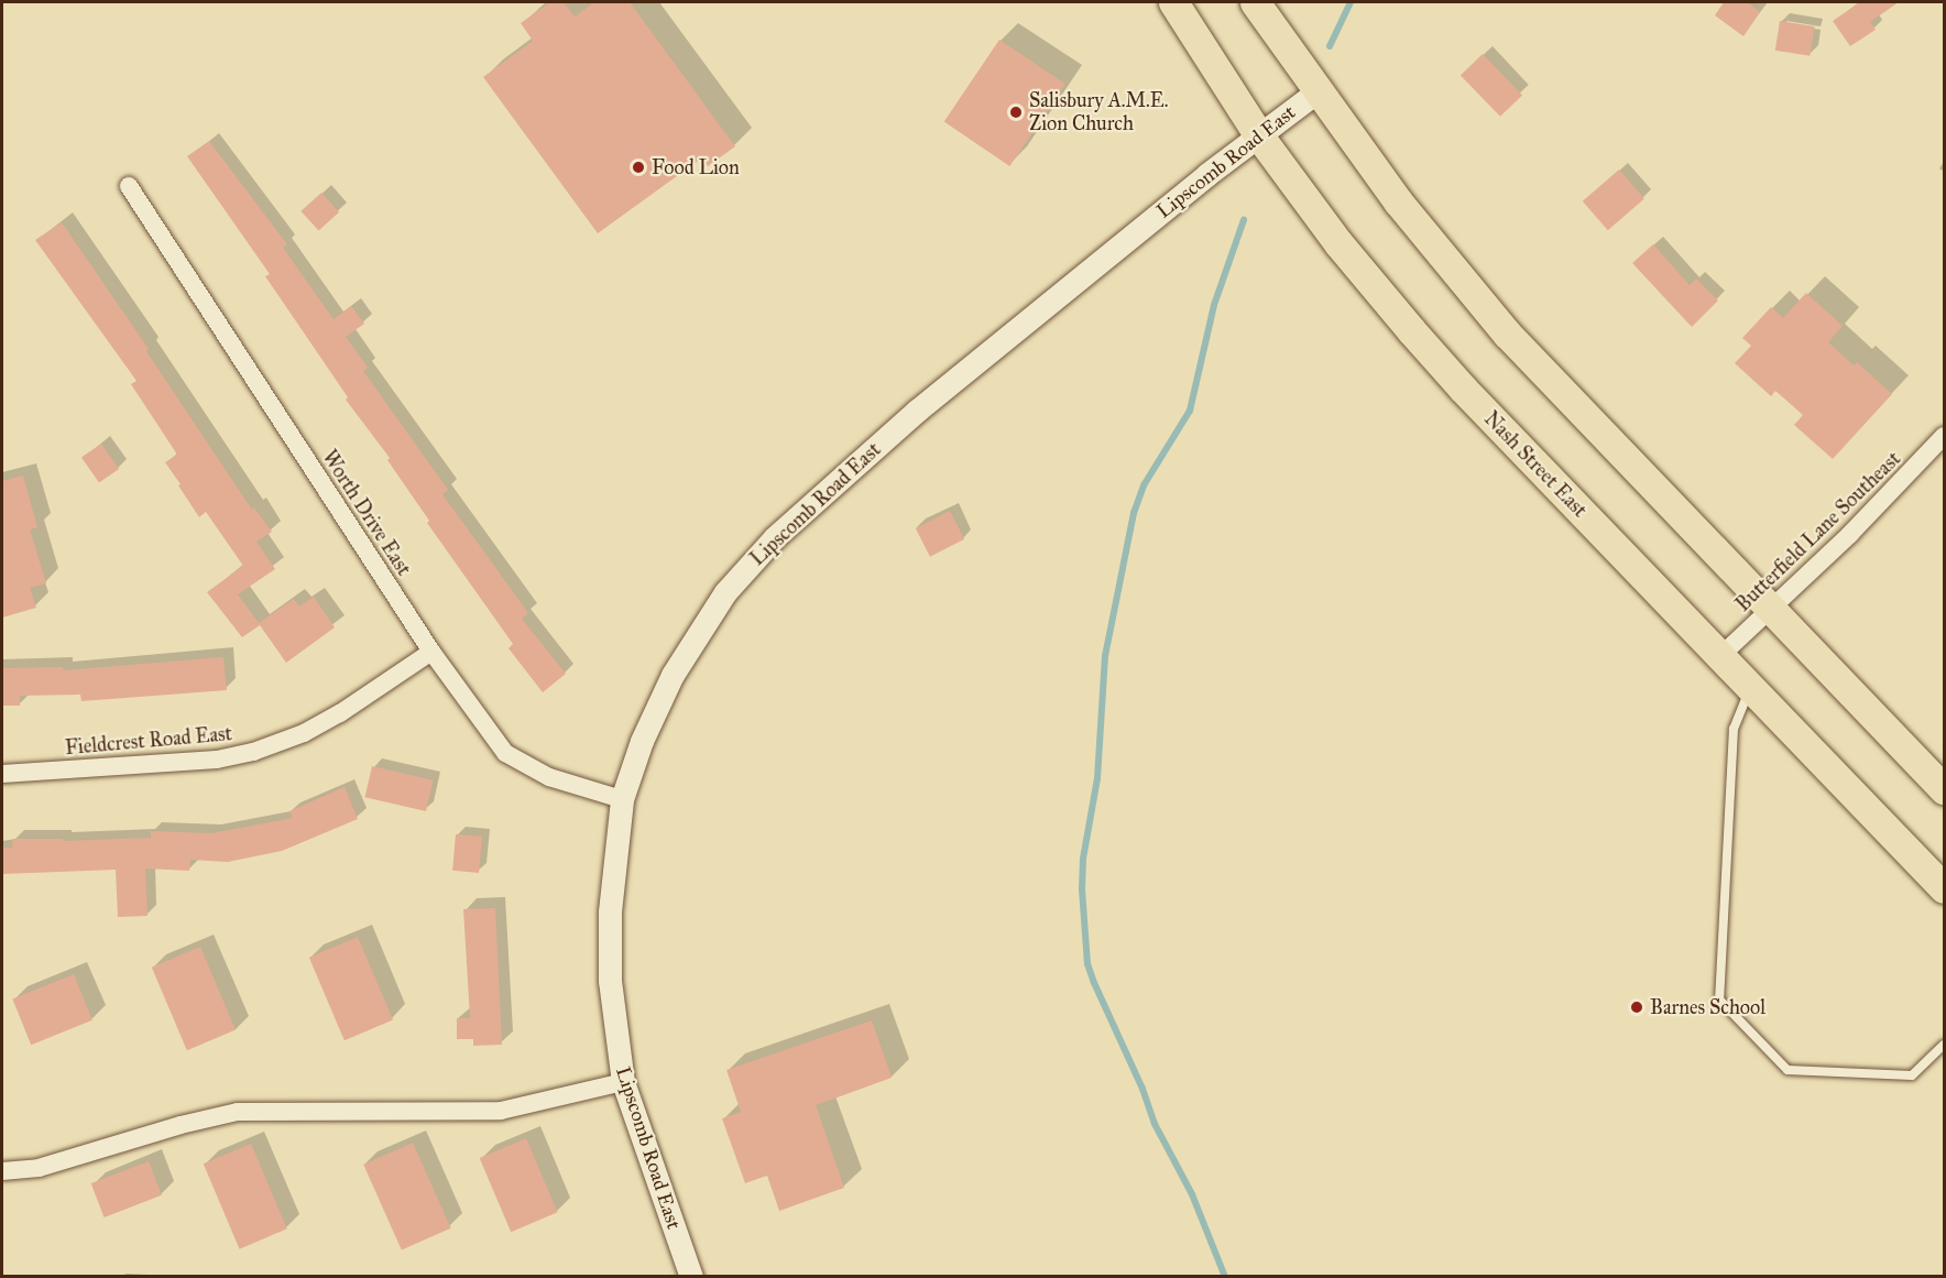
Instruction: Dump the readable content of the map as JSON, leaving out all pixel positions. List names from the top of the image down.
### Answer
{
  "streets": {
    "main road": ["Nash Street East"],
    "street": [
      "Lipscomb Road East",
      "Worth Drive East",
      "Butterfield Lane Southeast",
      "Fieldcrest Road East"
    ]
  },
  "crossings": [
    ["Lipscomb Road East", "Nash Street East"],
    ["Lipscomb Road East", "Worth Drive East"],
    ["Nash Street East", "Butterfield Lane Southeast"],
    ["Worth Drive East", "Fieldcrest Road East"]
  ],
  "places": ["Salisbury A.M.E. Zion Church", "Food Lion", "Barnes School"]
}
